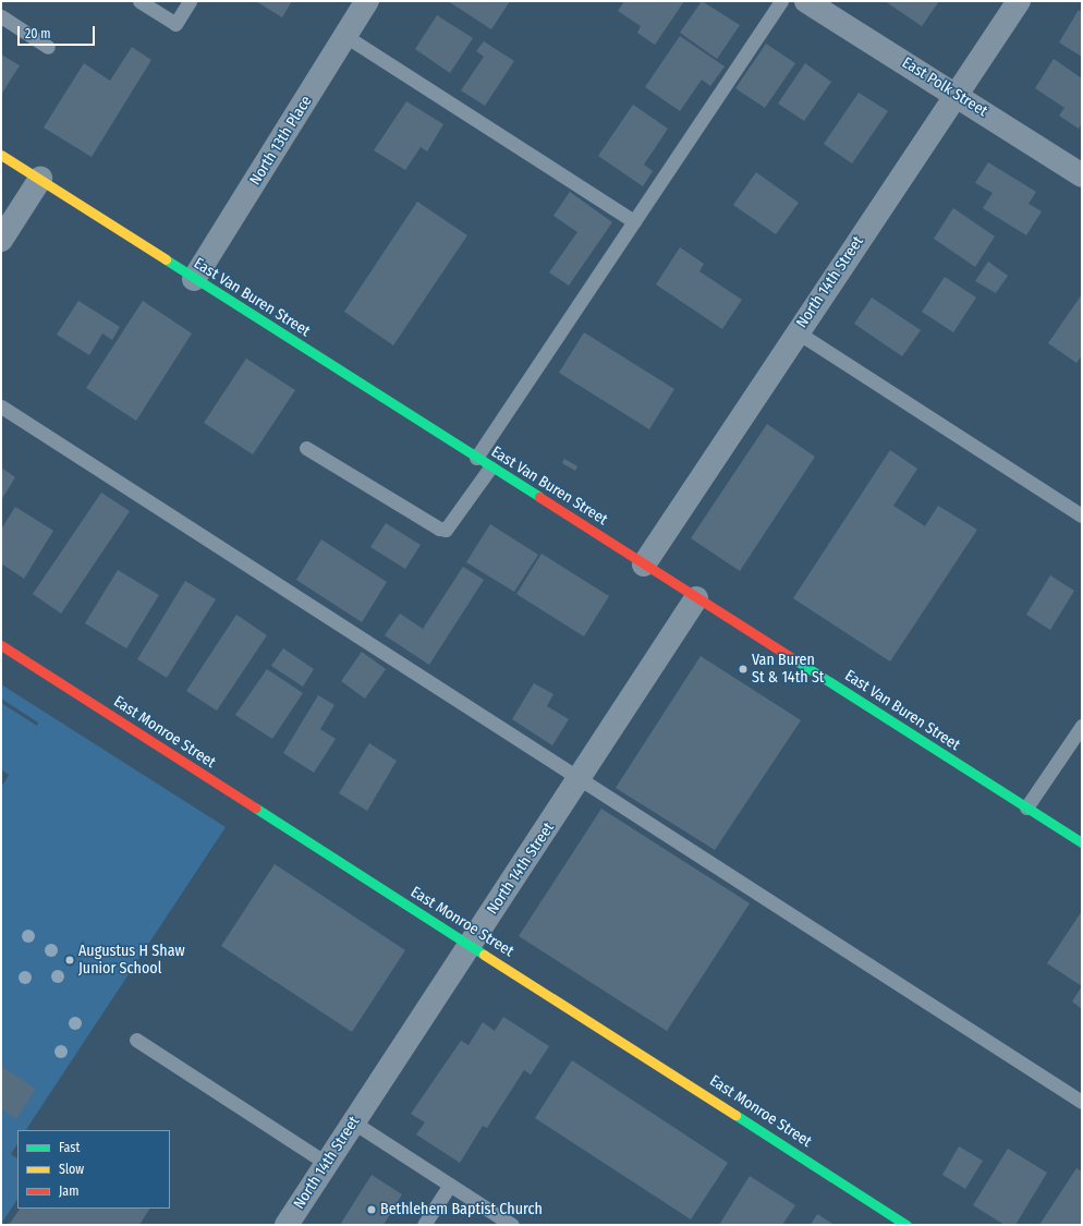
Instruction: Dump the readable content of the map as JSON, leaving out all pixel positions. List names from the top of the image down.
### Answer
{
  "streets": {
    "main road": ["East Van Buren Street", "East Monroe Street"],
    "street": ["East Polk Street", "North 13th Place", "North 14th Street"]
  },
  "crossings": [
    ["East Polk Street", "North 14th Street"],
    ["North 13th Place", "East Van Buren Street"],
    ["North 14th Street", "East Van Buren Street"],
    ["North 14th Street", "East Monroe Street"]
  ],
  "places": ["Van Buren St & 14th St", "Augustus H Shaw Junior School", "Bethlehem Baptist Church"],
  "legend": ["Fast", "Slow", "Jam"],
  "scale_bar": "20 m"
}
